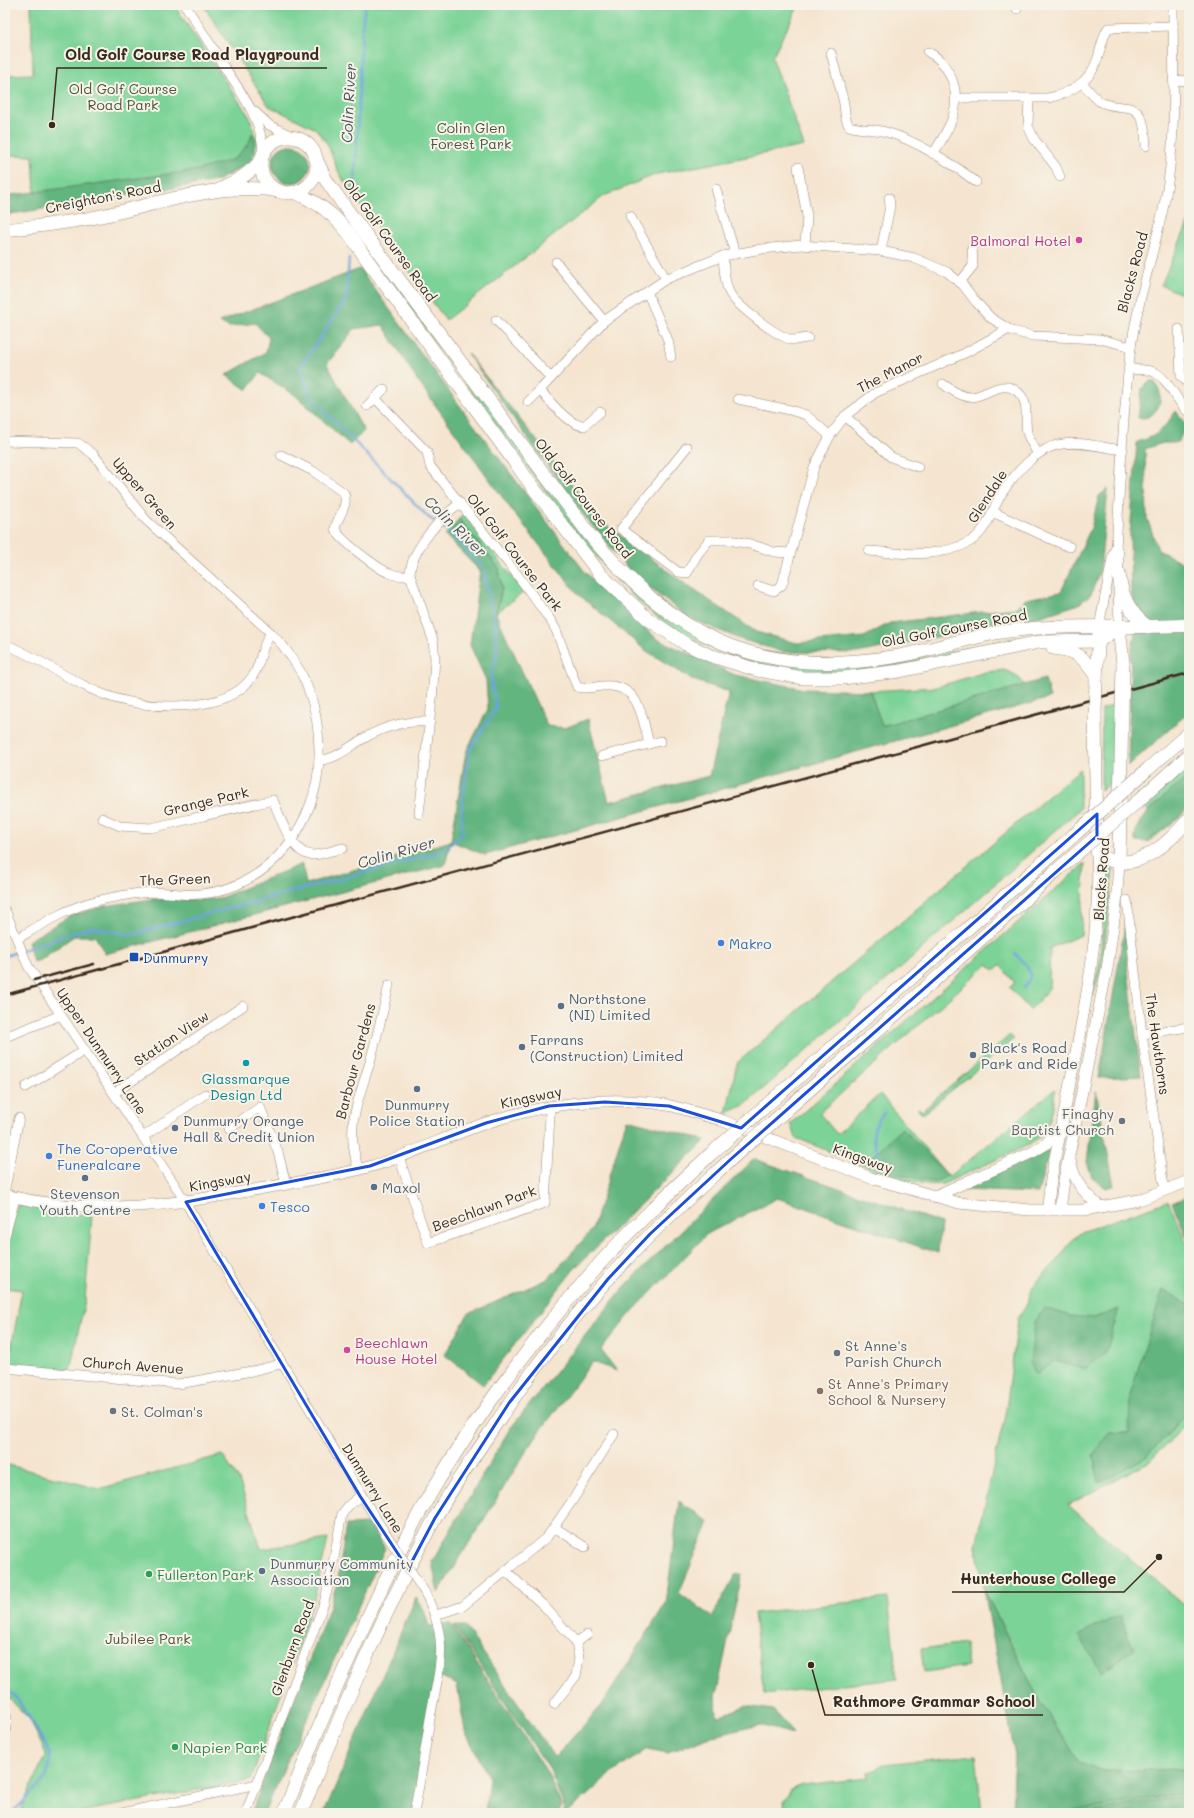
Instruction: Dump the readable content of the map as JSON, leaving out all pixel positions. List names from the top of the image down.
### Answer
{
  "streets": {
    "highway": ["Creighton's Road", "Old Golf Course Road", "Blacks Road"],
    "main road": ["Kingsway"],
    "street": [
      "The Manor",
      "Upper Green",
      "Glendale",
      "Old Golf Course Park",
      "Grange Park",
      "The Green",
      "Station View",
      "The Hawthorns",
      "Upper Dunmurry Lane",
      "Barbour Gardens",
      "Beechlawn Park",
      "Church Avenue",
      "Dunmurry Lane",
      "Glenburn Road"
    ]
  },
  "crossings": [
    ["Creighton's Road", "Old Golf Course Road"],
    ["Old Golf Course Road", "Blacks Road"],
    ["Blacks Road", "Glendale"],
    ["Blacks Road", "Kingsway"],
    ["Upper Green", "The Green"],
    ["Grange Park", "The Green"],
    ["The Green", "Upper Dunmurry Lane"],
    ["Station View", "Upper Dunmurry Lane"],
    ["The Hawthorns", "Kingsway"],
    ["Upper Dunmurry Lane", "Kingsway"],
    ["Upper Dunmurry Lane", "Dunmurry Lane"],
    ["Barbour Gardens", "Kingsway"],
    ["Kingsway", "Beechlawn Park"],
    ["Kingsway", "Dunmurry Lane"],
    ["Church Avenue", "Dunmurry Lane"],
    ["Dunmurry Lane", "Glenburn Road"]
  ],
  "water": ["Colin River"],
  "parks": ["Old Golf Course Road Park", "Colin Glen Forest Park", "Jubilee Park"],
  "places": {
    "other": [
      "Old Golf Course Road Playground",
      "Balmoral Hotel",
      "Makro",
      "Northstone (NI) Limited",
      "Farrans (Construction) Limited",
      "Black's Road Park and Ride",
      "Glassmarque Design Ltd",
      "Dunmurry Police Station",
      "Finaghy Baptist Church",
      "Dunmurry Orange Hall & Credit Union",
      "The Co-operative Funeralcare",
      "Stevenson Youth Centre",
      "Maxol",
      "Tesco",
      "Beechlawn House Hotel",
      "St Anne's Parish Church",
      "St Anne's Primary School & Nursery",
      "St. Colman's",
      "Hunterhouse College",
      "Dunmurry Community Association",
      "Fullerton Park",
      "Rathmore Grammar School",
      "Napier Park"
    ],
    "transit": ["Dunmurry"]
  }
}
